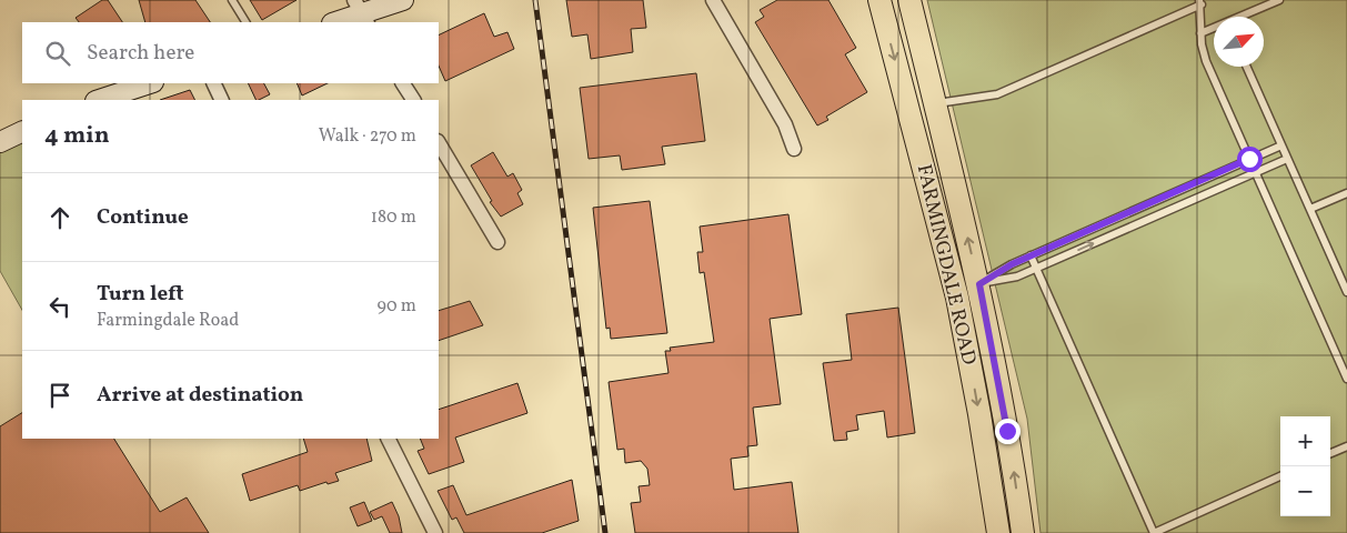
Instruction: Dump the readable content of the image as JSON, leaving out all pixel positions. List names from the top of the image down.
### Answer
{
  "streets": {
    "main road": ["FARMINGDALE ROAD"]
  },
  "north": "top right",
  "page": {
    "search": "Search here",
    "heading": ["4 min", "Walk · 270 m"],
    "list": [
      ["Continue", "180 m"],
      ["Turn left", "Farmingdale Road", "90 m"],
      "Arrive at destination"
    ],
    "map_buttons": ["+", "−"]
  }
}
